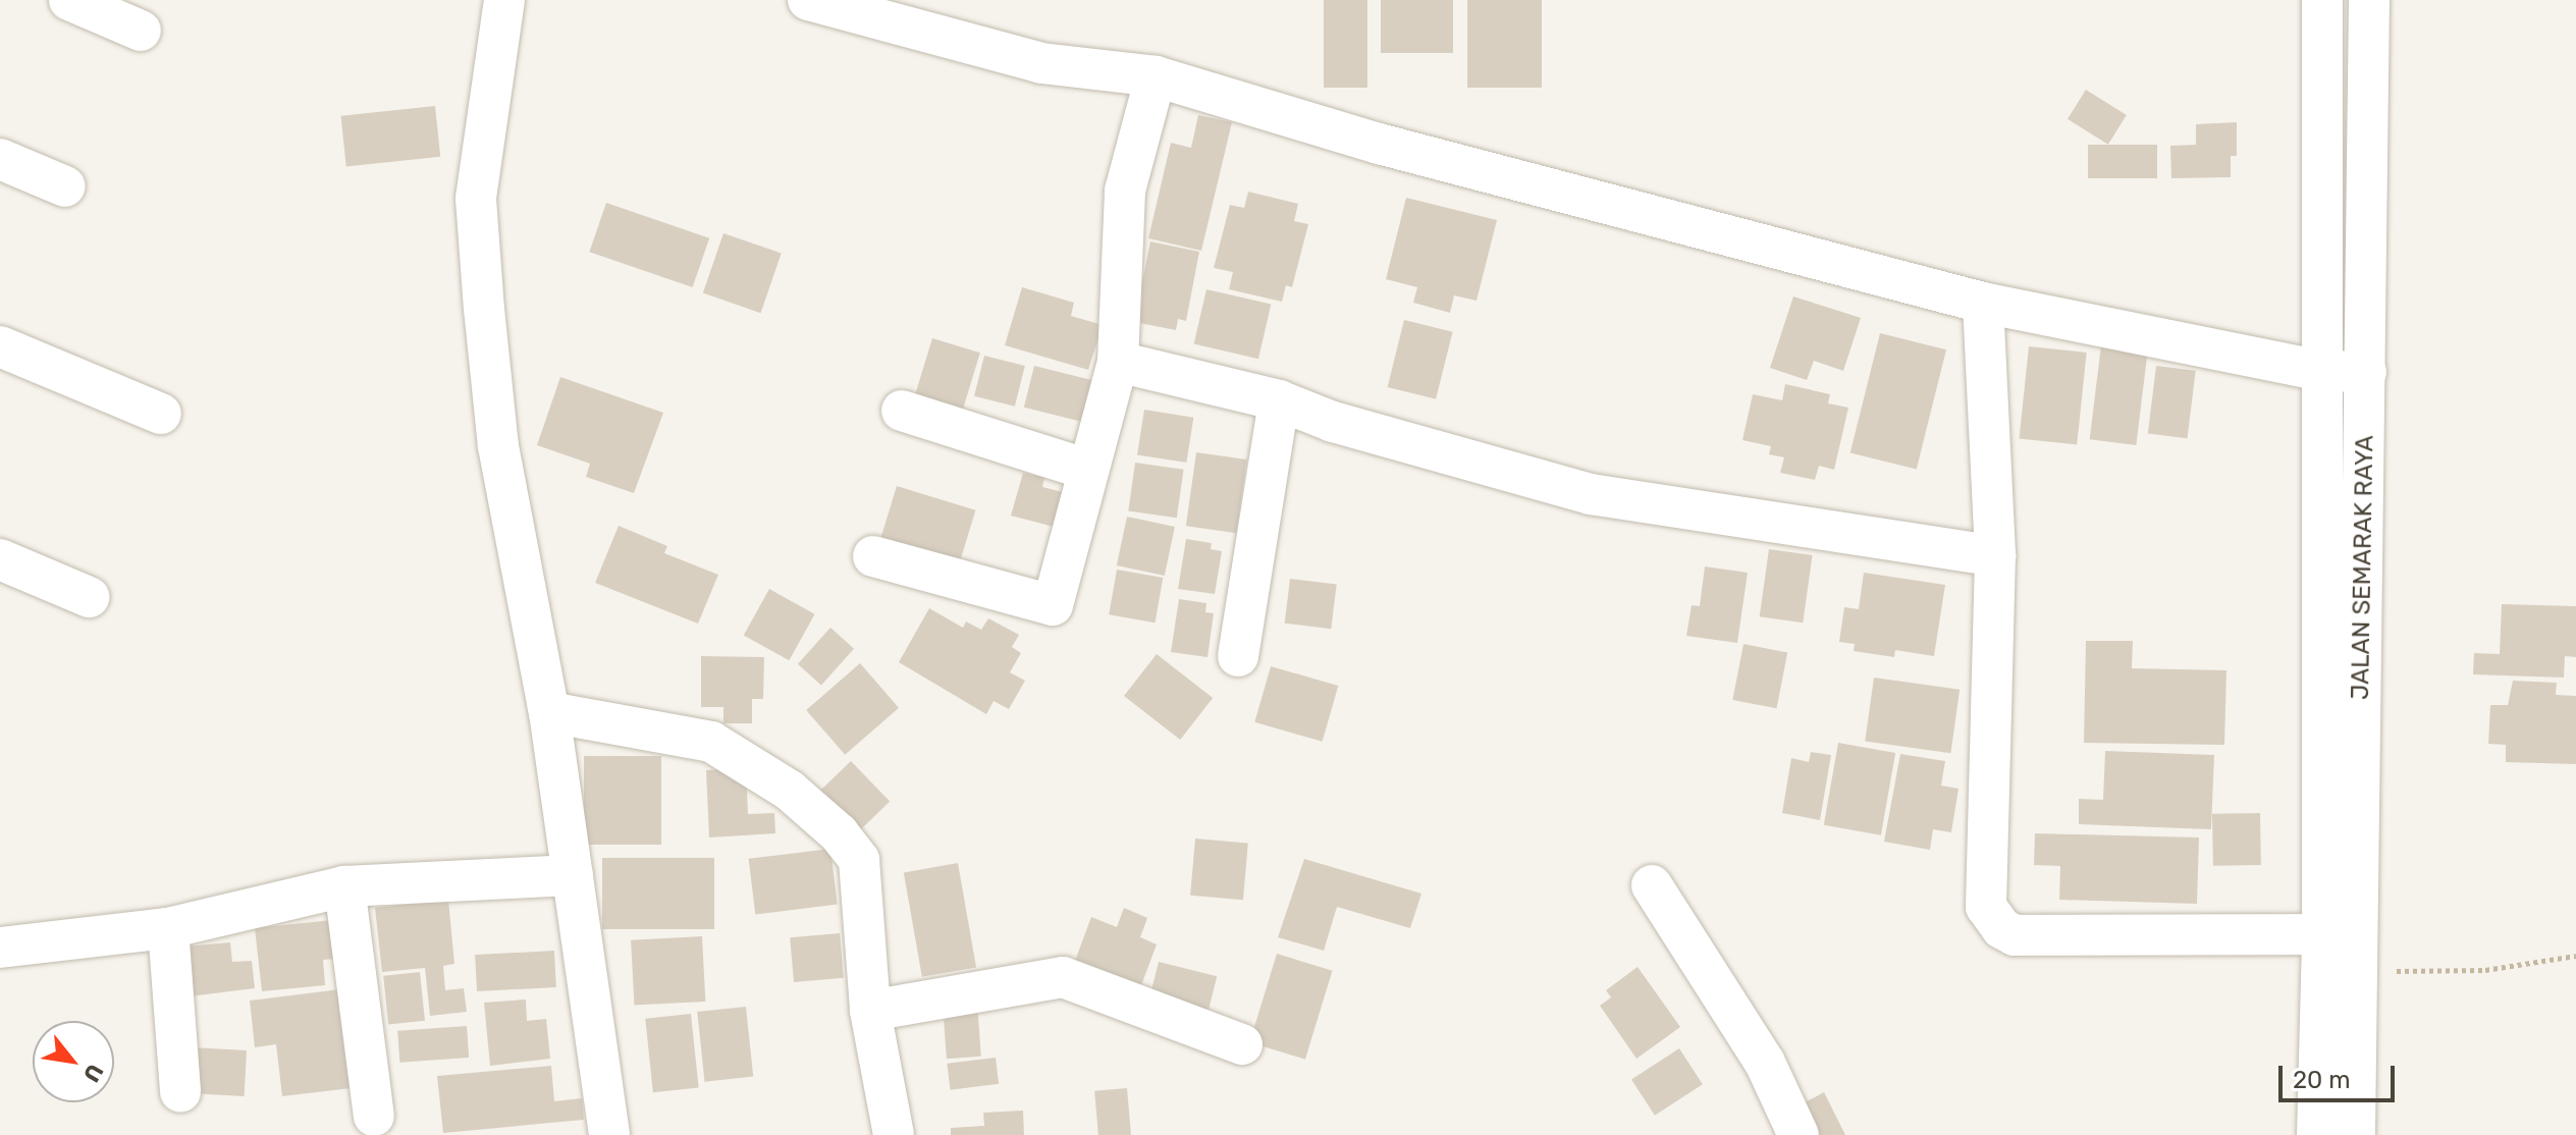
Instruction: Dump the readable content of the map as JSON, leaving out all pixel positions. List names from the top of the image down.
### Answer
{
  "streets": {
    "street": ["JALAN SEMARAK RAYA"]
  },
  "scale_bar": "20 m",
  "north": "bottom right"
}
